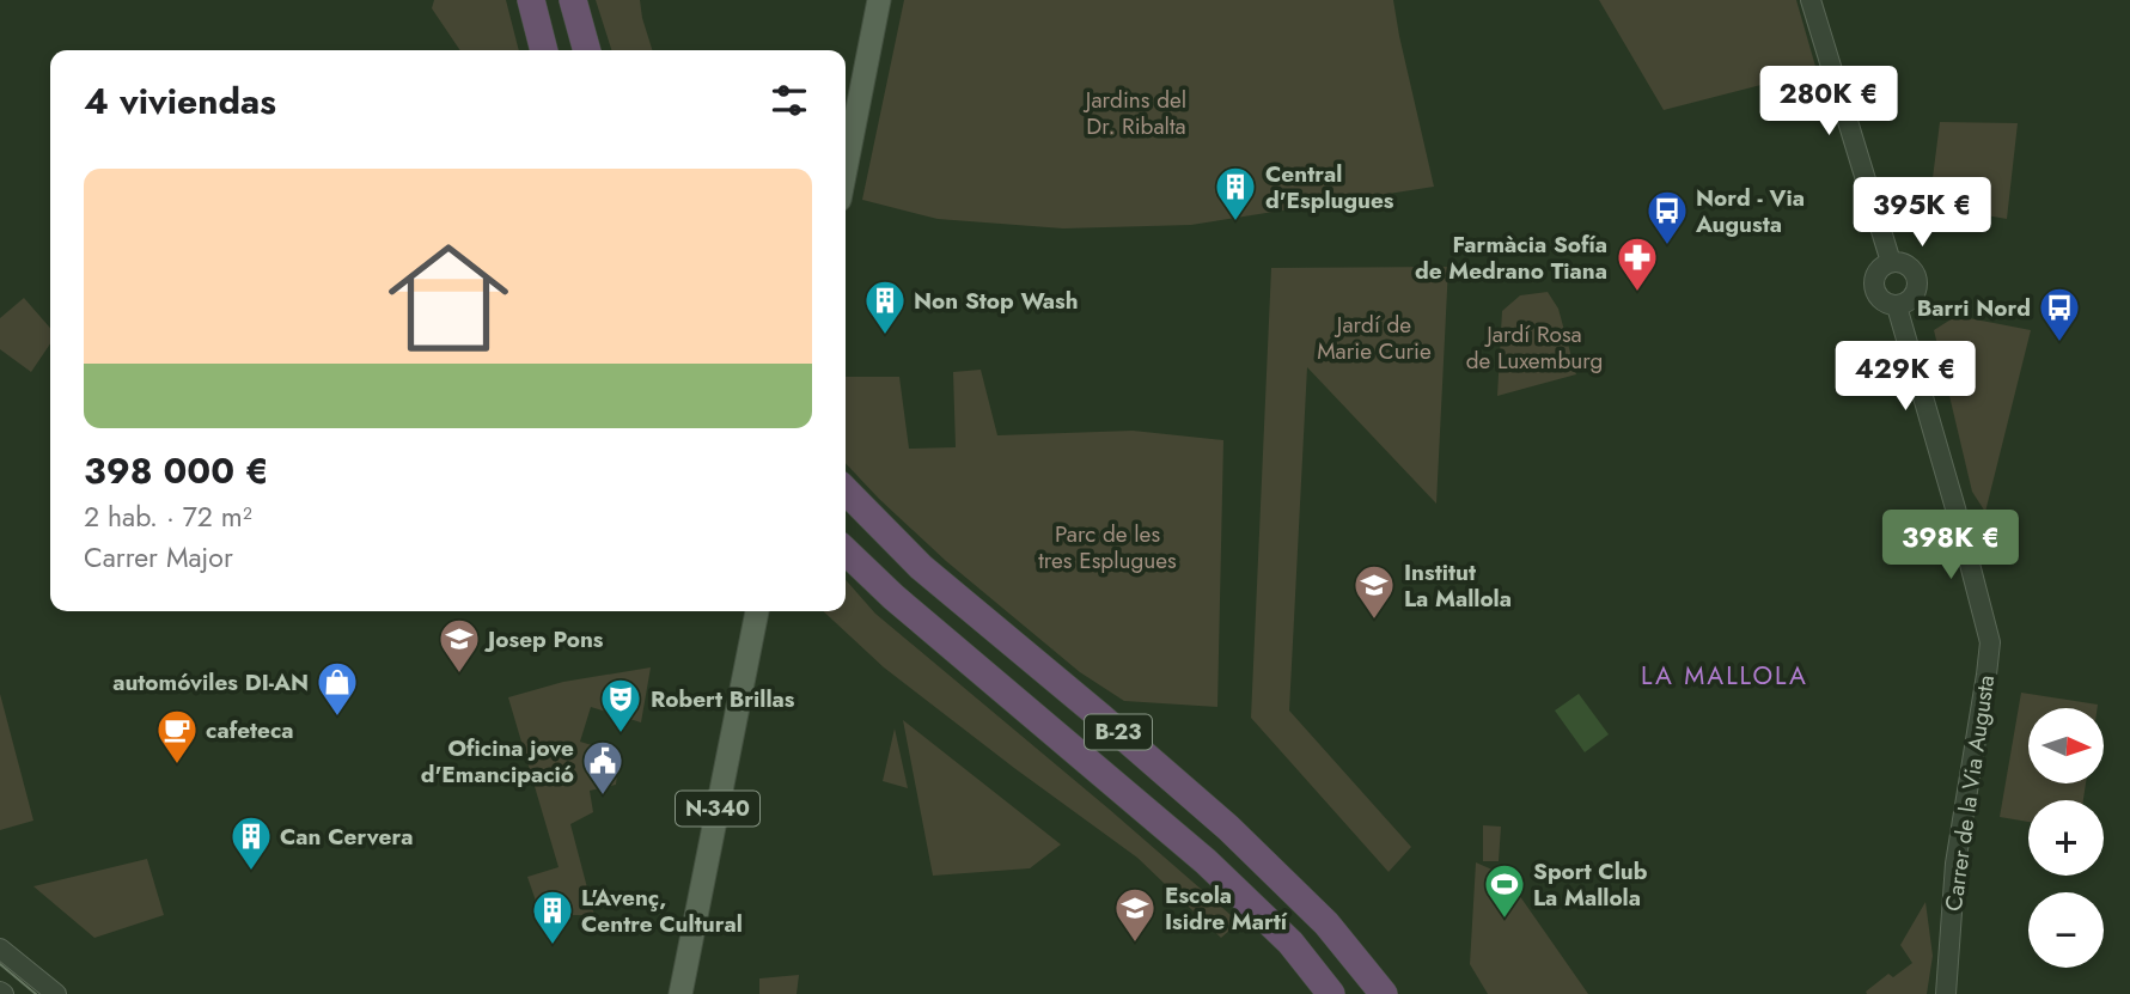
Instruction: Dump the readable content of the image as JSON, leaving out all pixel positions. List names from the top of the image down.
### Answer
{
  "streets": {
    "highway": ["B-23"],
    "main road": ["N-340"],
    "street": ["Carrer de la Via Augusta"]
  },
  "districts": ["LA MALLOLA"],
  "parks": [
    "Jardins del Dr. Ribalta",
    "Jardí de Marie Curie",
    "Jardí Rosa de Luxemburg",
    "Parc de les tres Esplugues"
  ],
  "places": {
    "building": [
      "Central d'Esplugues",
      "Non Stop Wash",
      "Can Cervera",
      "L'Avenç, Centre Cultural"
    ],
    "bus stop": ["Nord - Via Augusta", "Barri Nord"],
    "pharmacy": ["Farmàcia Sofía de Medrano Tiana"],
    "school or university": ["Institut La Mallola", "Josep Pons", "Escola Isidre Martí"],
    "shop": ["automóviles DI-AN"],
    "theatre": ["Robert Brillas"],
    "cafe": ["cafeteca"],
    "public building": ["Oficina jove d'Emancipació"],
    "sports": ["Sport Club La Mallola"]
  },
  "north": "right",
  "page": {
    "heading": "4 viviendas",
    "price": [
      "280K €",
      "395K €",
      "429K €",
      "398K €"
    ],
    "list": [
      {
        "name": "398 000 €",
        "note": "2 hab. · 72 m² · Carrer Major"
      }
    ],
    "map_buttons": ["+", "−"]
  }
}
